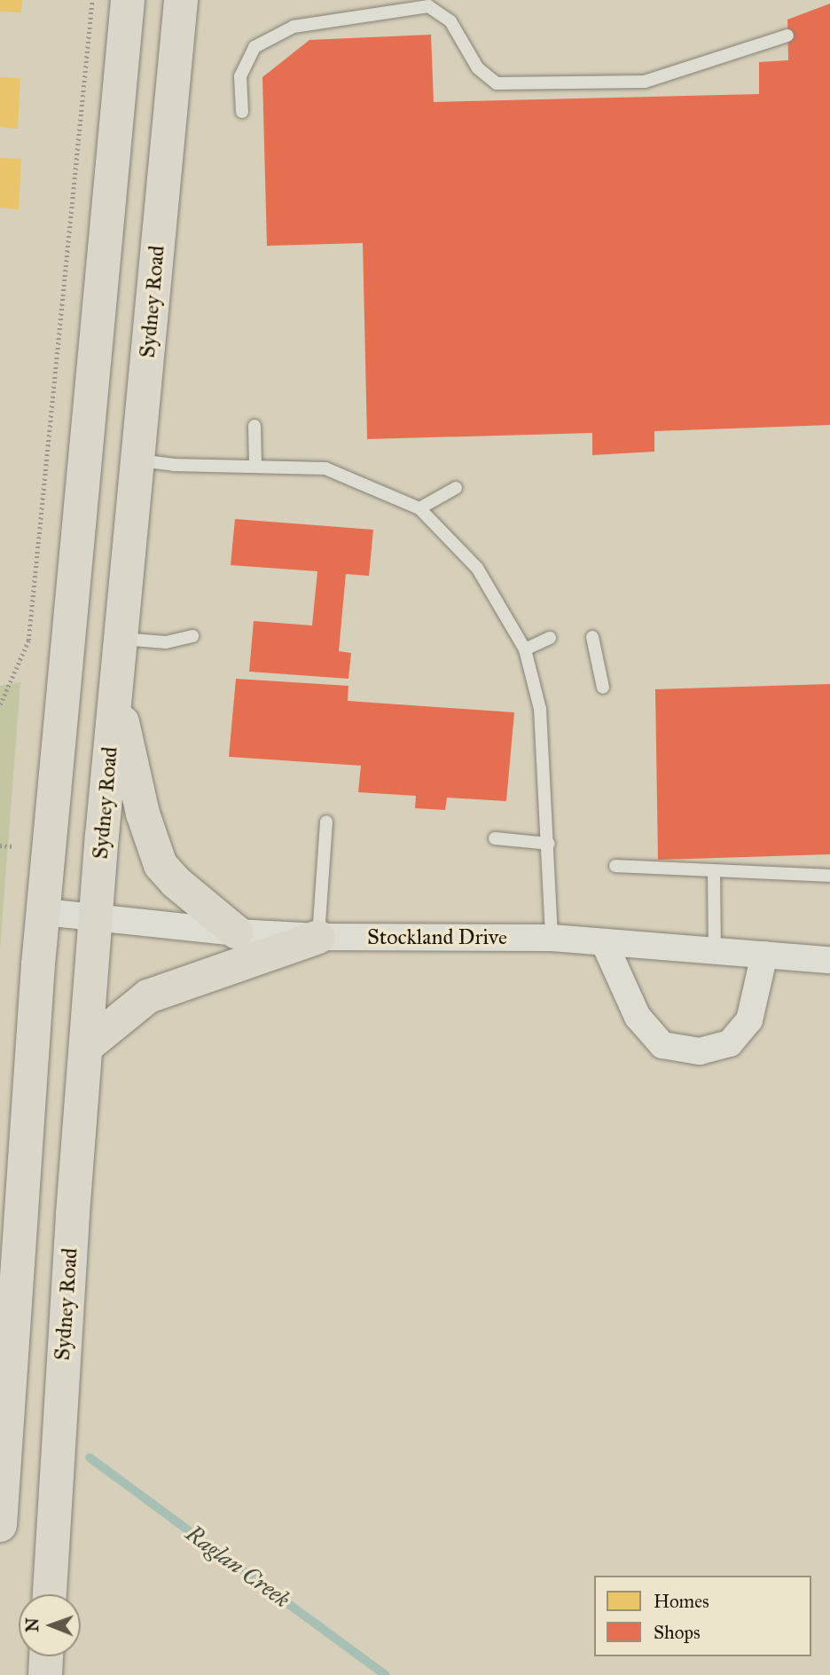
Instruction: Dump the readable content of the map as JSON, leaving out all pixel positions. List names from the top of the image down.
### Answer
{
  "streets": {
    "highway": ["Sydney Road"],
    "street": ["Stockland Drive"]
  },
  "crossings": [
    ["Sydney Road", "Stockland Drive"]
  ],
  "water": ["Raglan Creek"],
  "legend": ["Homes", "Shops"],
  "north": "left"
}
